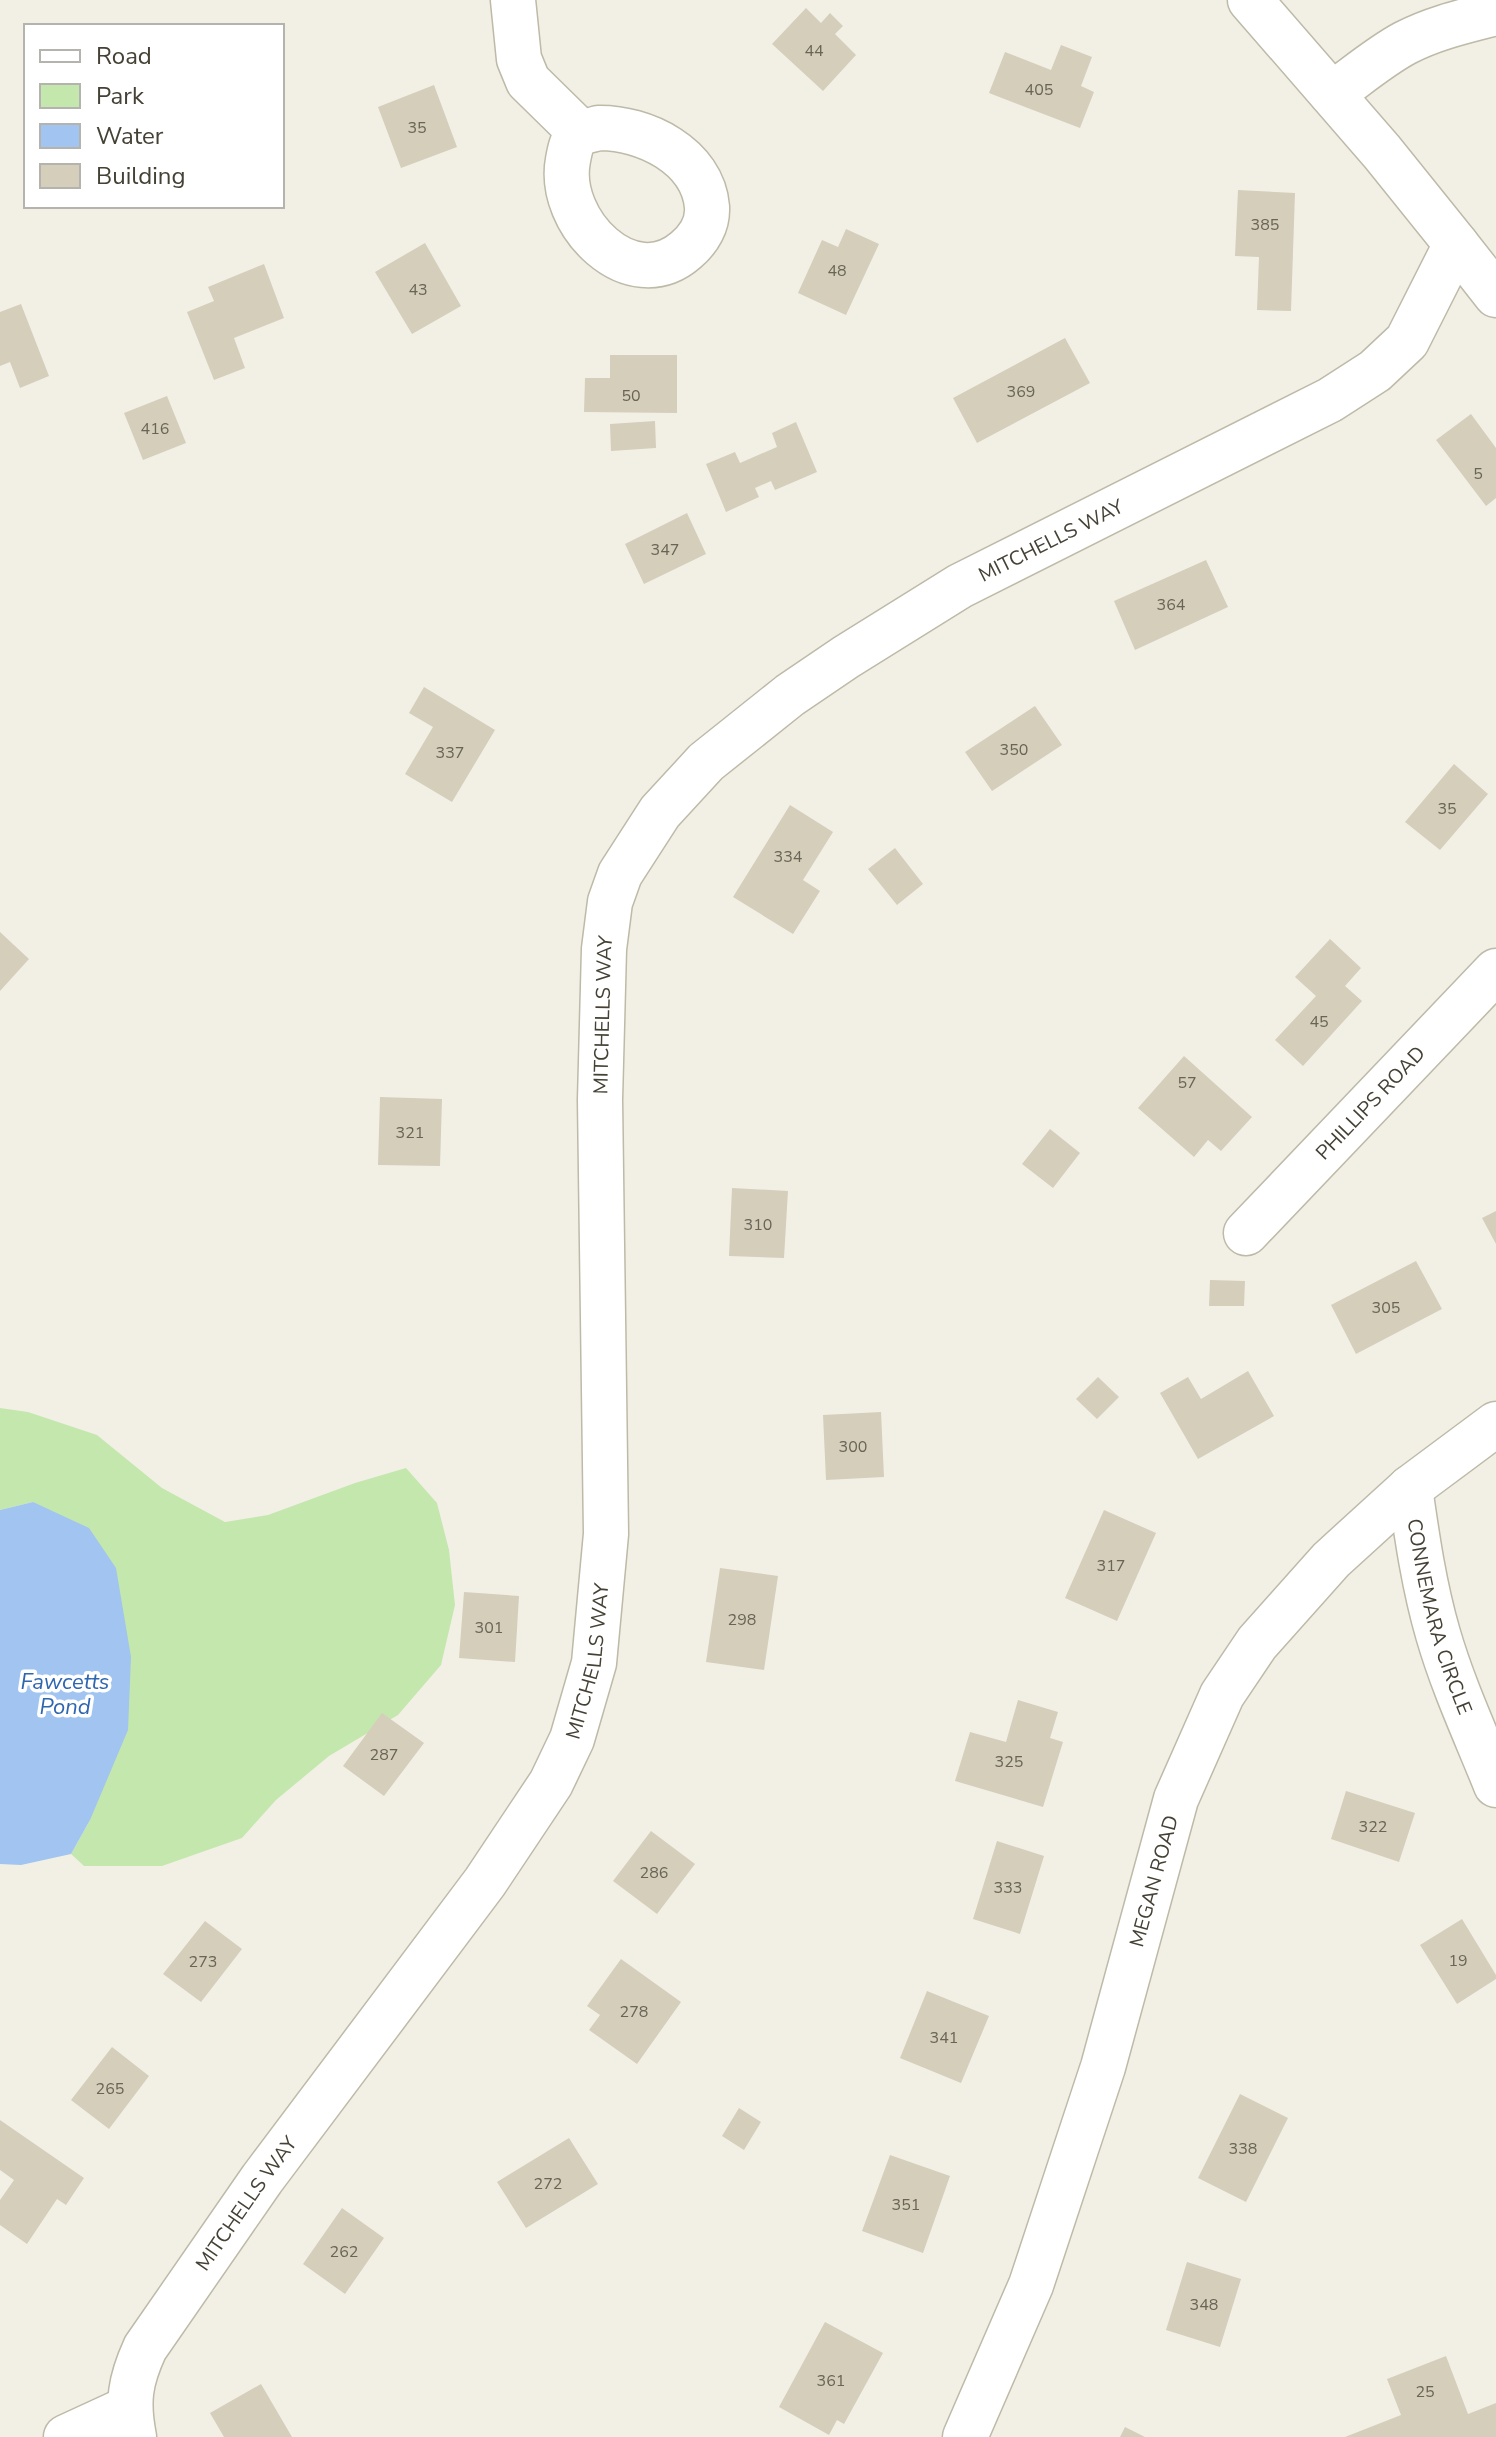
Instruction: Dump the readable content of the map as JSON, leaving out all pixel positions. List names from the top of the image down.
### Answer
{
  "streets": {
    "street": [
      "MITCHELLS WAY",
      "PHILLIPS ROAD",
      "CONNEMARA CIRCLE",
      "MEGAN ROAD"
    ]
  },
  "crossings": [
    ["CONNEMARA CIRCLE", "MEGAN ROAD"]
  ],
  "water": ["Fawcetts Pond"],
  "house_numbers": [
    "44",
    "405",
    "35",
    "385",
    "48",
    "43",
    "369",
    "50",
    "416",
    "5",
    "347",
    "364",
    "350",
    "337",
    "35",
    "334",
    "45",
    "57",
    "321",
    "310",
    "305",
    "300",
    "317",
    "298",
    "301",
    "287",
    "325",
    "322",
    "286",
    "333",
    "19",
    "273",
    "278",
    "341",
    "265",
    "338",
    "272",
    "351",
    "262",
    "348",
    "361",
    "25"
  ],
  "legend": [
    "Road",
    "Park",
    "Water",
    "Building"
  ]
}
